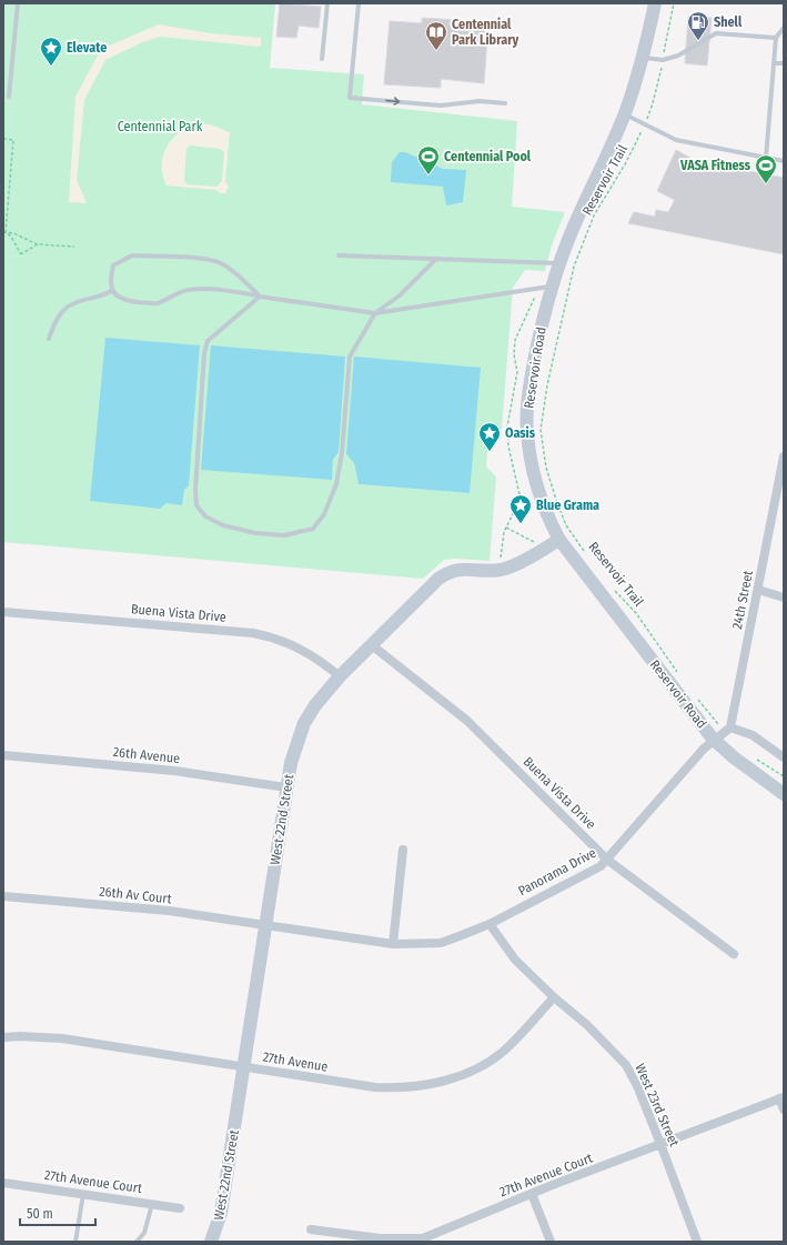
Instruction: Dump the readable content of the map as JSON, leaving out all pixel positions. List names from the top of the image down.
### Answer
{
  "streets": {
    "street": [
      "Reservoir Road",
      "24th Street",
      "Buena Vista Drive",
      "26th Avenue",
      "West 22nd Street",
      "Panorama Drive",
      "26th Av Court",
      "27th Avenue",
      "West 23rd Street",
      "27th Avenue Court"
    ],
    "path": ["Reservoir Trail"]
  },
  "crossings": [
    ["Reservoir Road", "24th Street"],
    ["Reservoir Road", "West 22nd Street"],
    ["Reservoir Road", "Panorama Drive"],
    ["24th Street", "Panorama Drive"],
    ["Buena Vista Drive", "West 22nd Street"],
    ["Buena Vista Drive", "Panorama Drive"],
    ["26th Avenue", "West 22nd Street"],
    ["West 22nd Street", "Panorama Drive"],
    ["West 22nd Street", "26th Av Court"],
    ["West 22nd Street", "27th Avenue"],
    ["Panorama Drive", "26th Av Court"],
    ["Panorama Drive", "West 23rd Street"],
    ["27th Avenue", "West 23rd Street"],
    ["West 23rd Street", "27th Avenue Court"]
  ],
  "parks": ["Centennial Park"],
  "places": {
    "fuel station": ["Shell"],
    "library": ["Centennial Park Library"],
    "place": ["Elevate", "Oasis", "Blue Grama"],
    "sports": ["Centennial Pool", "VASA Fitness"]
  },
  "scale_bar": "50 m"
}
